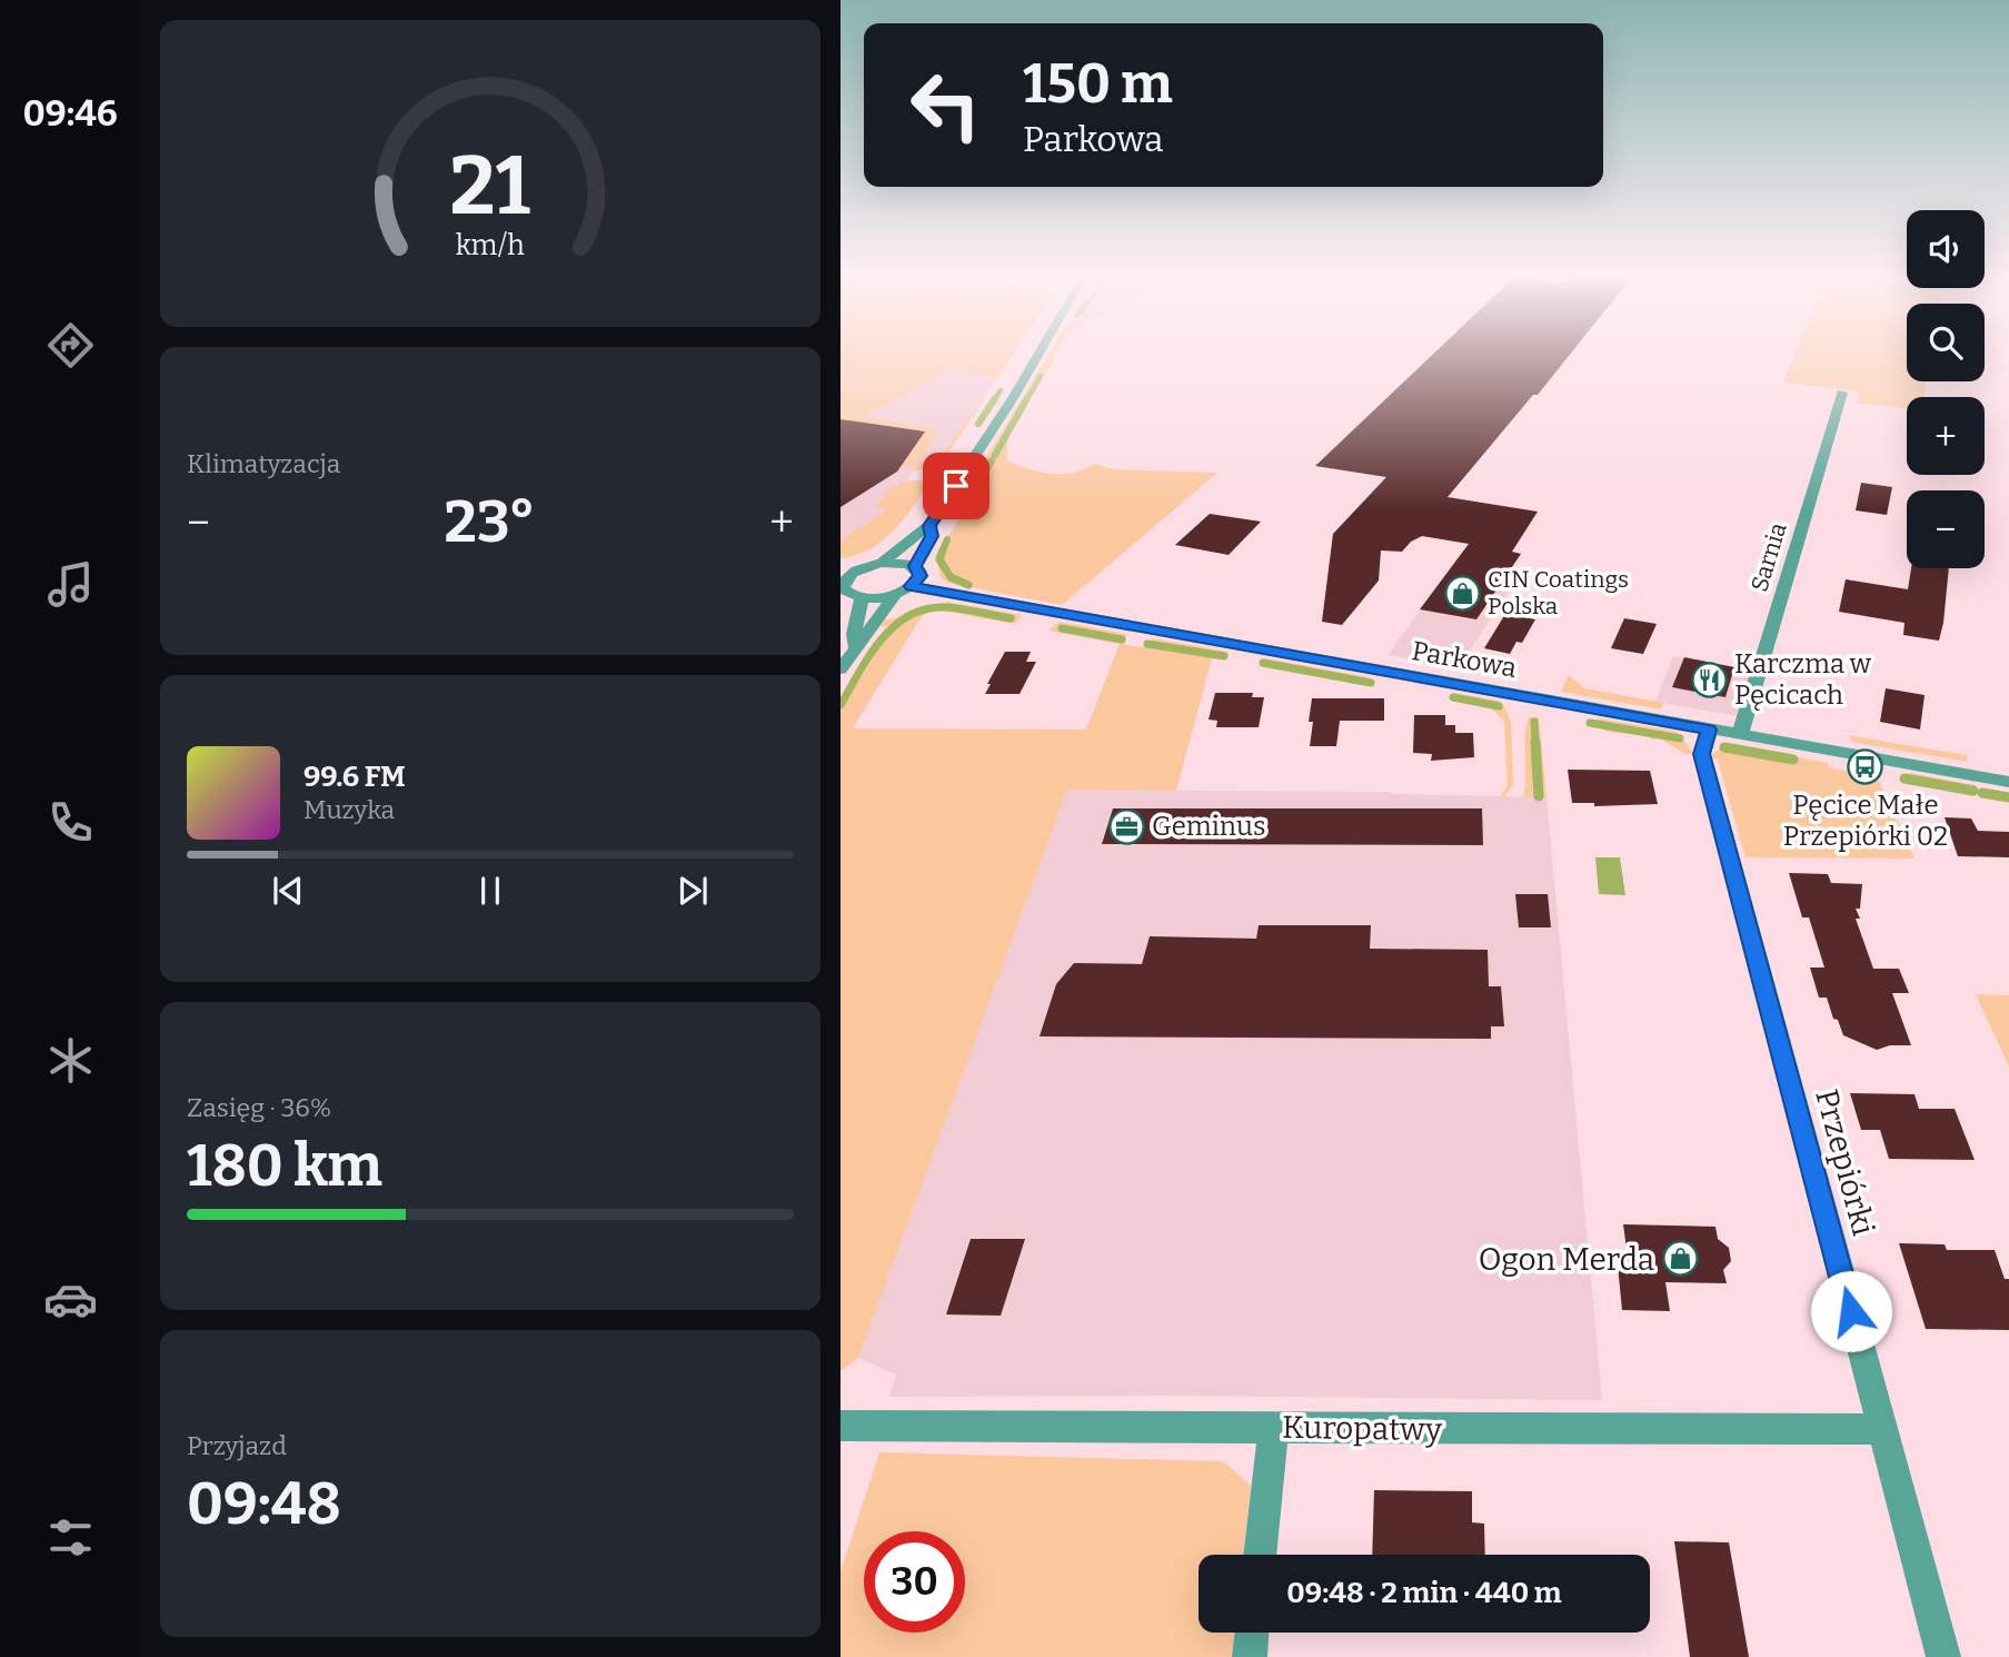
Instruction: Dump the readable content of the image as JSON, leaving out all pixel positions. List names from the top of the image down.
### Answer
{
  "streets": {
    "street": [
      "Sarnia",
      "Parkowa",
      "Przepiórki",
      "Kuropatwy"
    ]
  },
  "crossings": [
    ["Sarnia", "Parkowa"],
    ["Parkowa", "Przepiórki"],
    ["Przepiórki", "Kuropatwy"]
  ],
  "places": {
    "shop": ["CIN Coatings Polska", "Ogon Merda"],
    "restaurant": ["Karczma w Pęcicach"],
    "bus stop": ["Pęcice Małe Przepiórki 02"],
    "office": ["Geminus"]
  },
  "page": {
    "tabs": "09:46",
    "turn": ["150 m", "Parkowa"],
    "map_buttons": ["+", "−"],
    "tile": [
      "Klimatyzacja",
      ["Zasięg · 36%", "180 km"],
      ["Przyjazd", "09:48"]
    ],
    "heat": ["−", "23°", "+"],
    "song": ["99.6 FM", "Muzyka"],
    "limit": "30",
    "trip": "09:48 · 2 min · 440 m",
    "gauge": ["21", "km/h"]
  }
}
